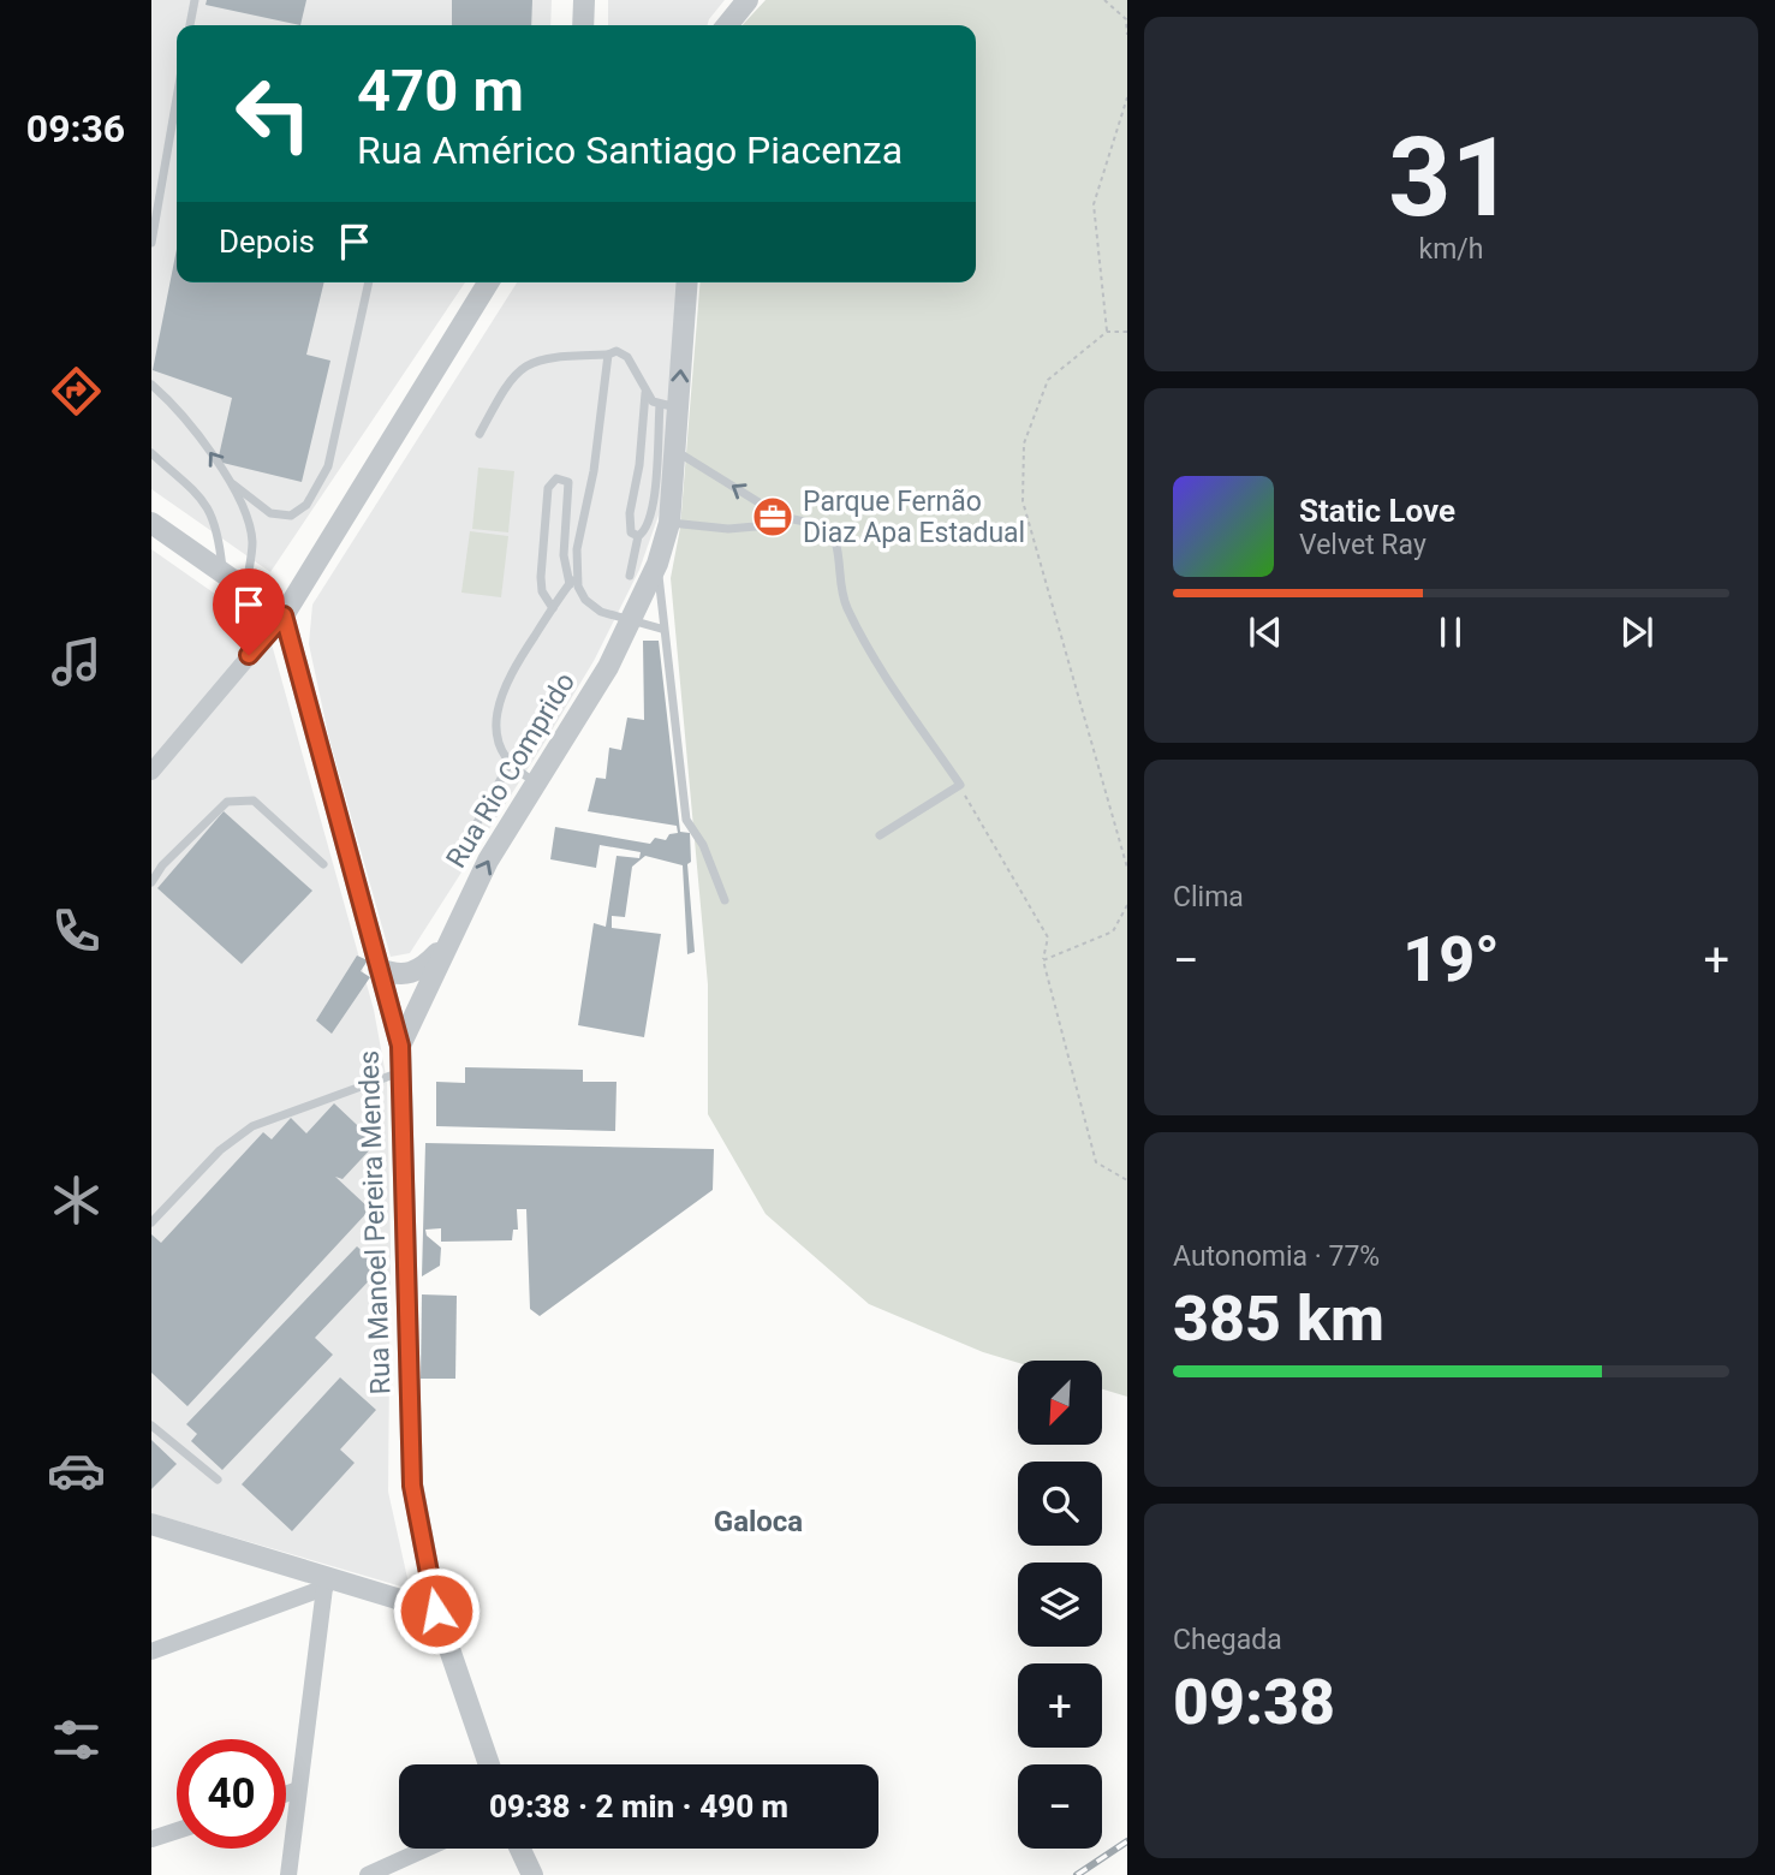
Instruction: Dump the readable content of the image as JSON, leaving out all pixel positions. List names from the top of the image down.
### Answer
{
  "streets": {
    "street": ["Rua Rio Comprido", "Rua Manoel Pereira Mendes"]
  },
  "crossings": [
    ["Rua Rio Comprido", "Rua Manoel Pereira Mendes"]
  ],
  "one_way": ["Rua Rio Comprido"],
  "districts": ["Galoca"],
  "places": {
    "office": ["Parque Fernão Diaz Apa Estadual"]
  },
  "north": "bottom left",
  "page": {
    "tabs": "09:36",
    "tile": [
      ["31", "km/h"],
      "Clima",
      ["Autonomia · 77%", "385 km"],
      ["Chegada", "09:38"]
    ],
    "turn": ["470 m", "Rua Américo Santiago Piacenza"],
    "then": "Depois",
    "song": ["Static Love", "Velvet Ray"],
    "heat": ["−", "19°", "+"],
    "map_buttons": ["+", "−"],
    "limit": "40",
    "trip": "09:38 · 2 min · 490 m"
  }
}
